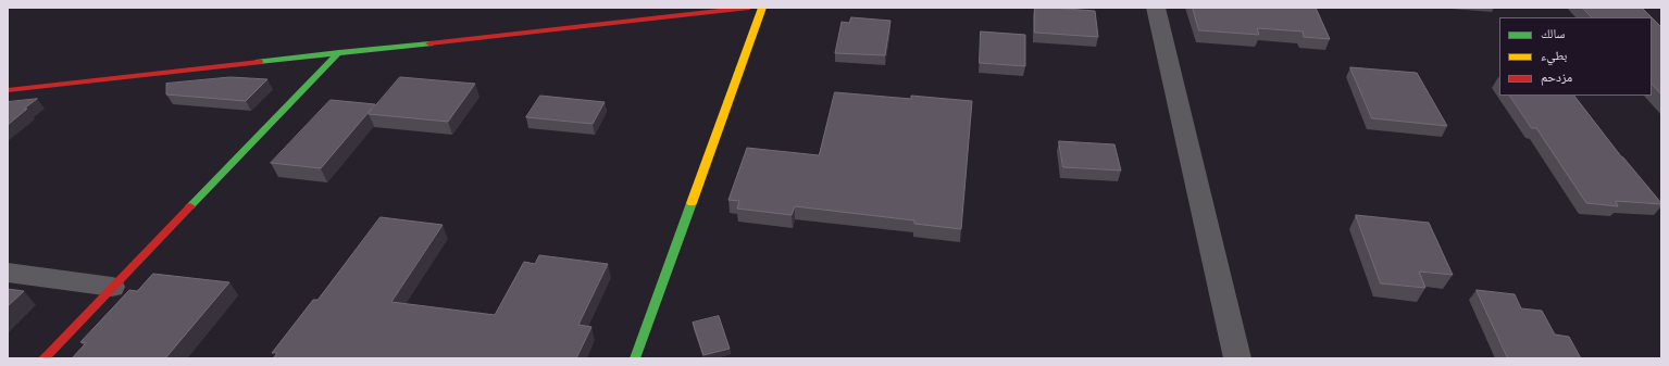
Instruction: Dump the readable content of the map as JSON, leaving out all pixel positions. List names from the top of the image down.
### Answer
{
  "legend": ["سالك", "بطيء", "مزدحم"]
}
